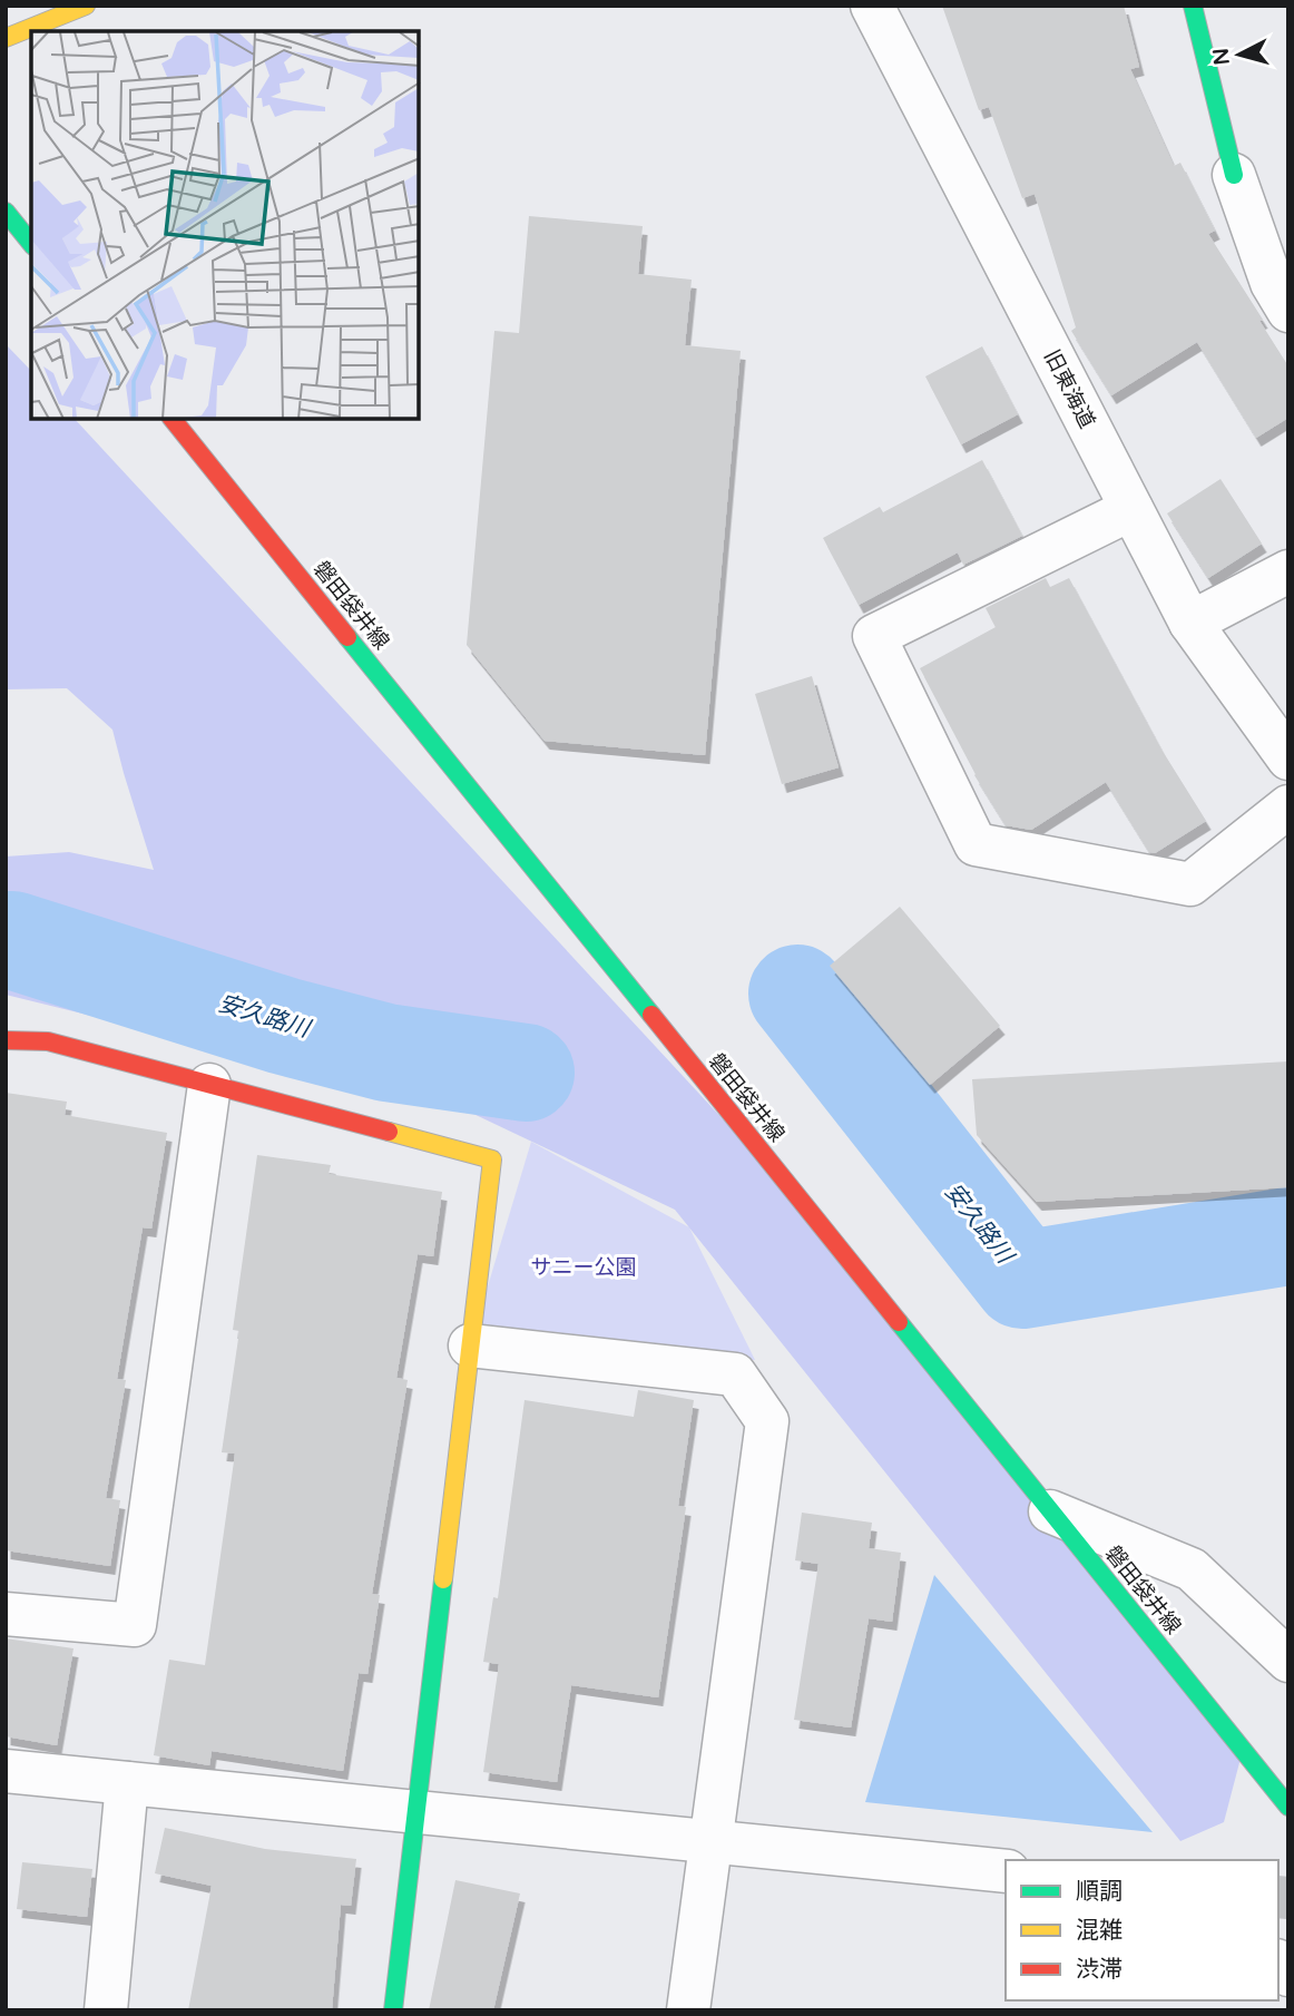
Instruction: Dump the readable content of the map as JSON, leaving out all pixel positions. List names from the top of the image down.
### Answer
{
  "streets": {
    "main road": ["磐田袋井線"],
    "street": ["旧東海道"]
  },
  "water": ["安久路川"],
  "parks": ["サニー公園"],
  "legend": ["順調", "混雑", "渋滞"],
  "north": "left"
}
